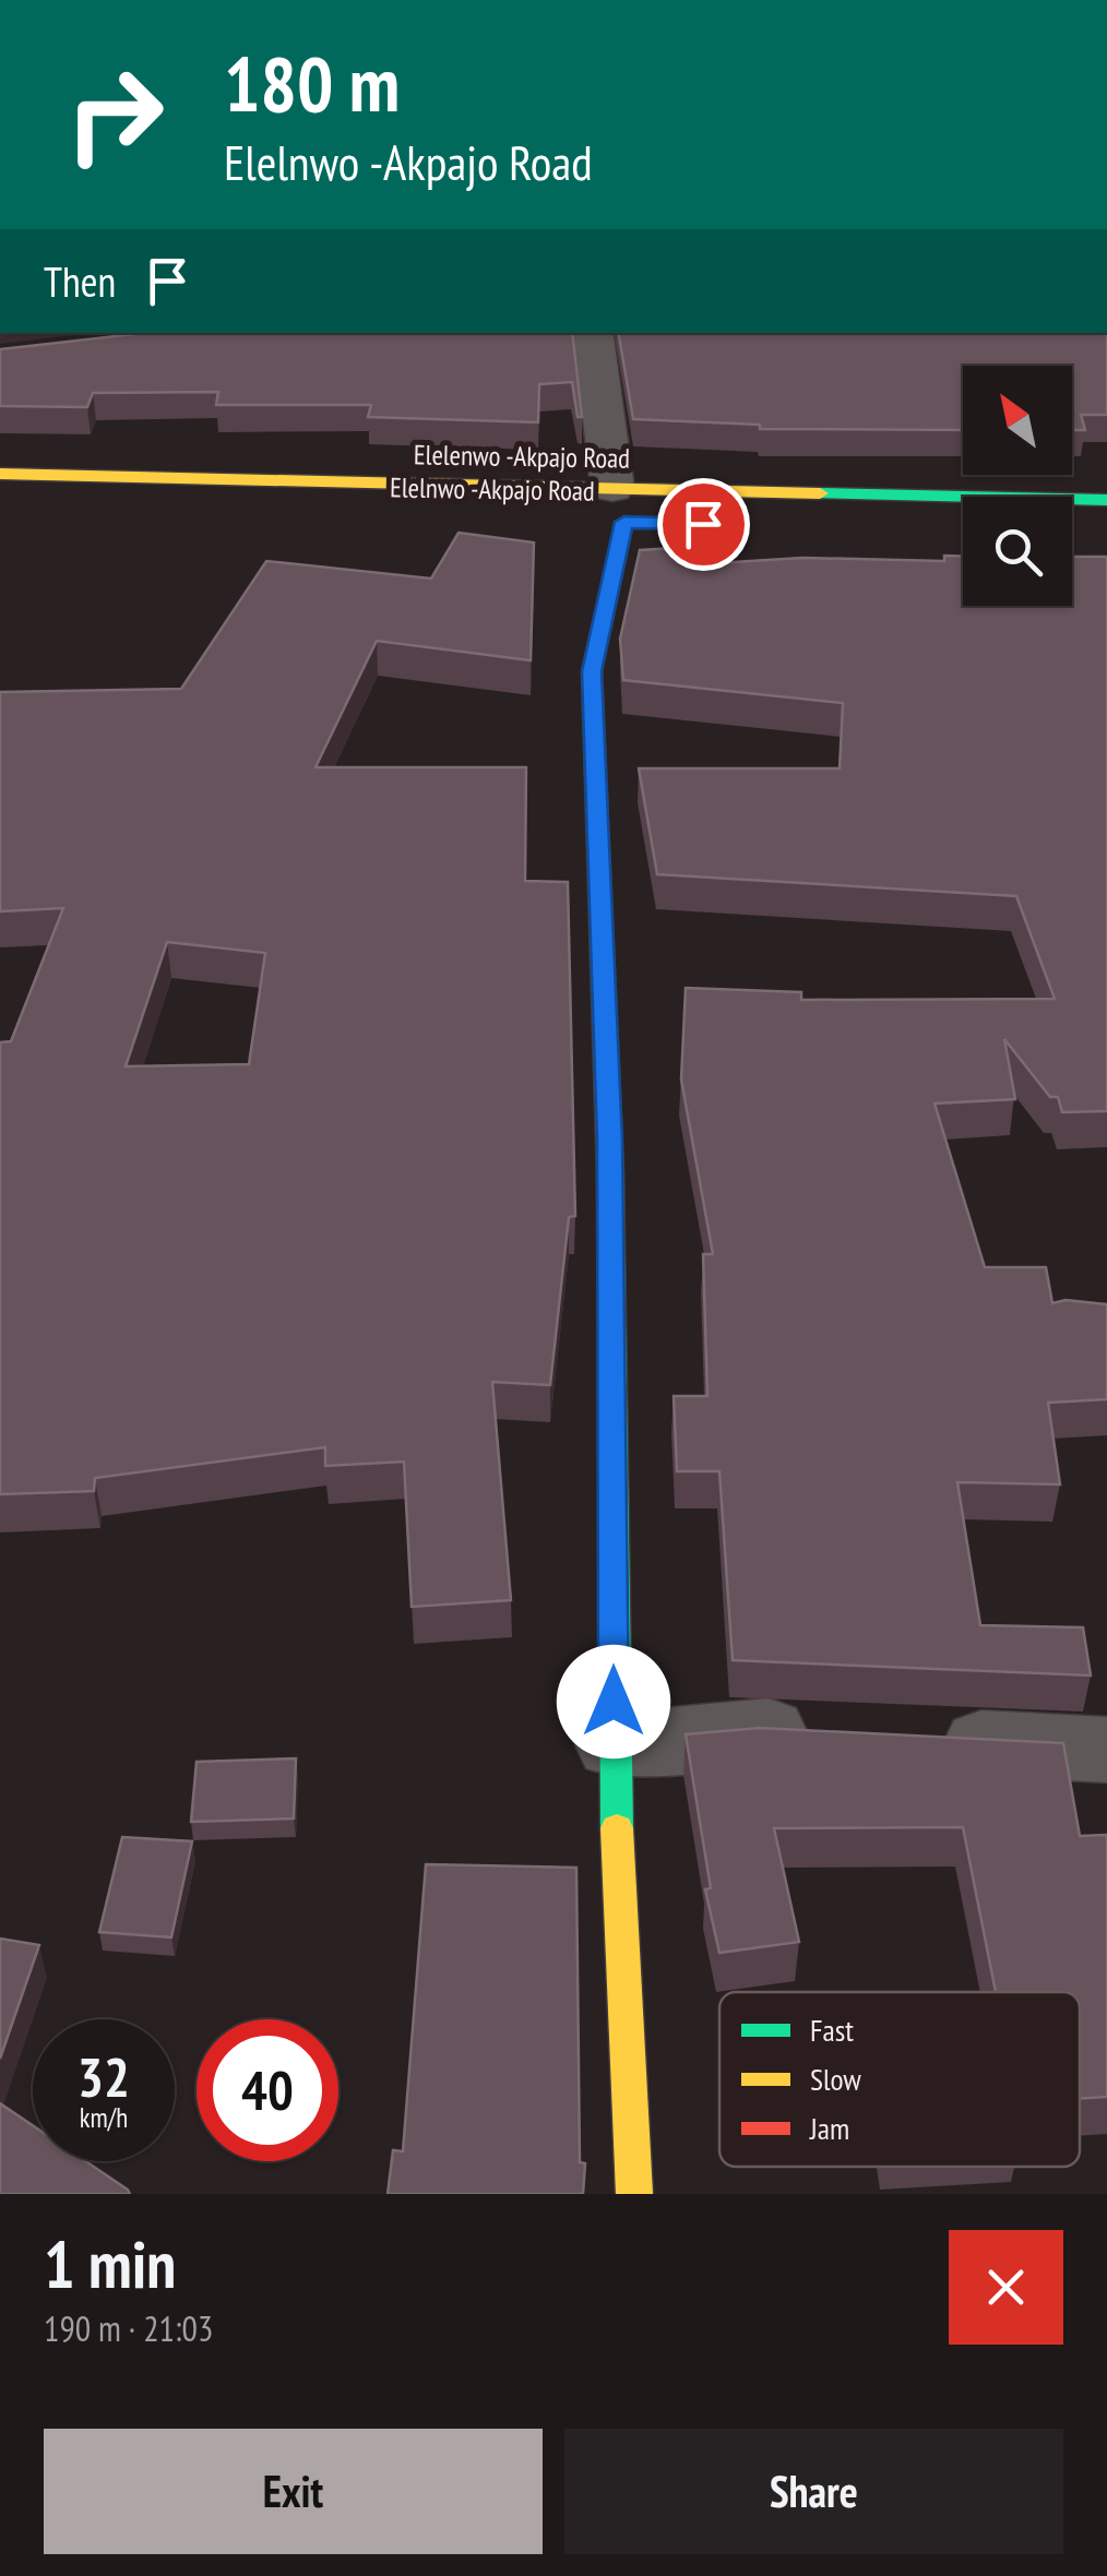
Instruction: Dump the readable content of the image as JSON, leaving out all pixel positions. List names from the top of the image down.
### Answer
{
  "streets": {
    "street": ["Elelenwo -Akpajo Road"]
  },
  "legend": ["Fast", "Slow", "Jam"],
  "north": "top left",
  "page": {
    "turn": ["180 m", "Elelnwo -Akpajo Road"],
    "then": "Then",
    "speed": "32 km/h",
    "limit": "40",
    "heading": ["1 min", "190 m · 21:03"],
    "buttons": ["Exit", "Share"]
  }
}
